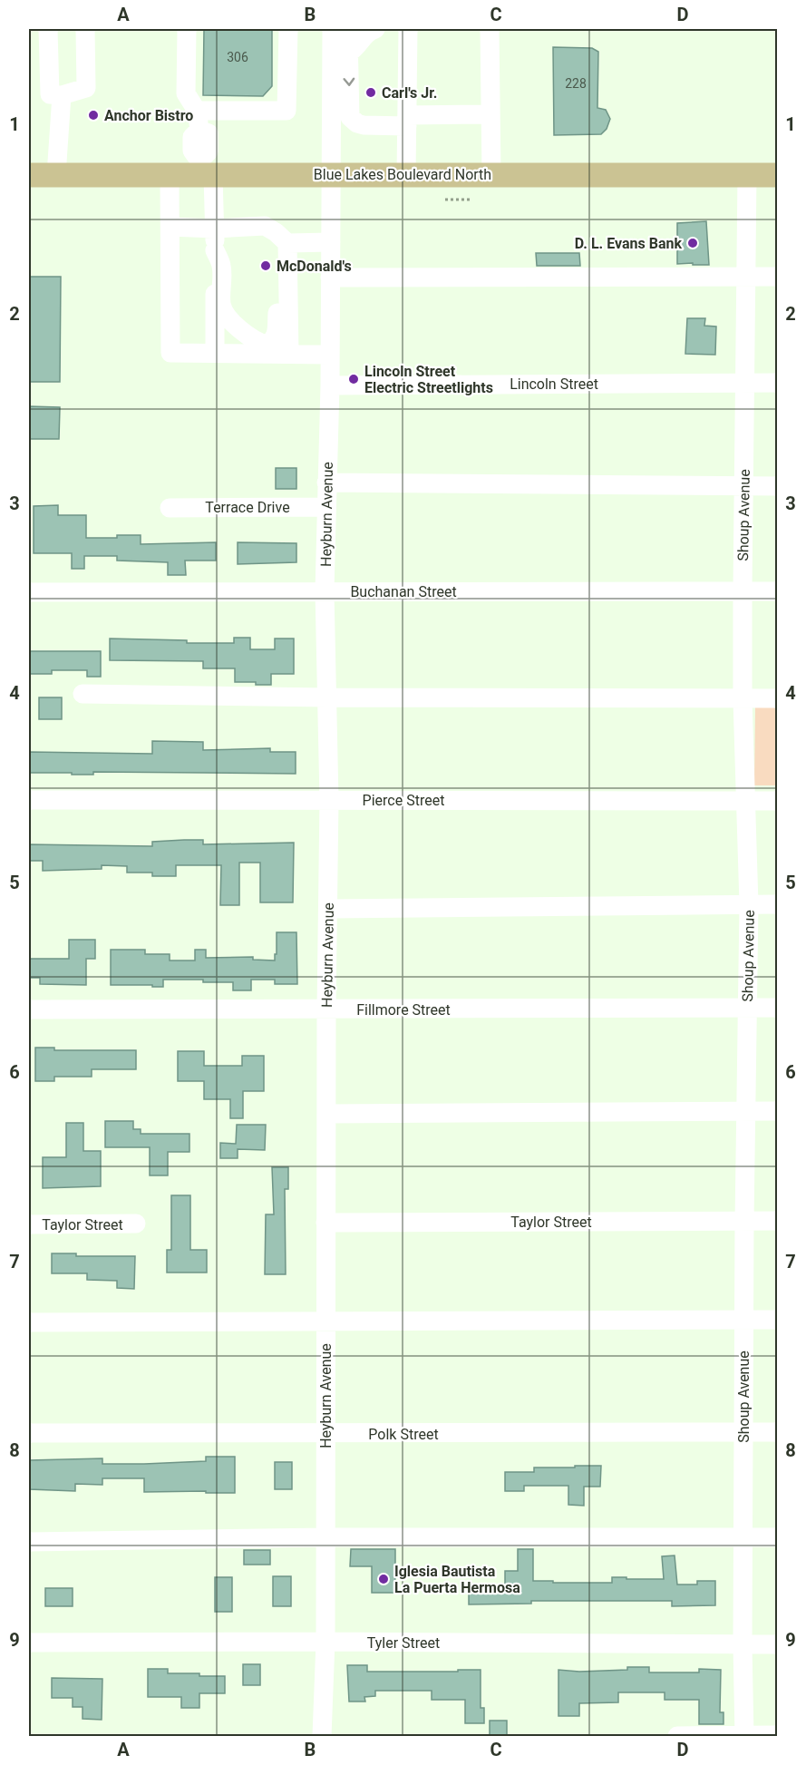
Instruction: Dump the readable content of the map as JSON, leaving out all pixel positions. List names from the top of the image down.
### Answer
{
  "streets": {
    "main road": ["Blue Lakes Boulevard North"],
    "street": [
      "Lincoln Street",
      "Terrace Drive",
      "Heyburn Avenue",
      "Shoup Avenue",
      "Buchanan Street",
      "Pierce Street",
      "Fillmore Street",
      "Taylor Street",
      "Polk Street",
      "Tyler Street"
    ]
  },
  "crossings": [
    ["Blue Lakes Boulevard North", "Heyburn Avenue"],
    ["Blue Lakes Boulevard North", "Shoup Avenue"],
    ["Lincoln Street", "Heyburn Avenue"],
    ["Lincoln Street", "Shoup Avenue"],
    ["Terrace Drive", "Heyburn Avenue"],
    ["Heyburn Avenue", "Buchanan Street"],
    ["Heyburn Avenue", "Pierce Street"],
    ["Heyburn Avenue", "Fillmore Street"],
    ["Heyburn Avenue", "Taylor Street"],
    ["Heyburn Avenue", "Polk Street"],
    ["Heyburn Avenue", "Tyler Street"],
    ["Shoup Avenue", "Buchanan Street"],
    ["Shoup Avenue", "Pierce Street"],
    ["Shoup Avenue", "Fillmore Street"],
    ["Shoup Avenue", "Taylor Street"],
    ["Shoup Avenue", "Polk Street"],
    ["Shoup Avenue", "Tyler Street"]
  ],
  "places": [
    "Carl's Jr.",
    "Anchor Bistro",
    "D. L. Evans Bank",
    "McDonald's",
    "Lincoln Street Electric Streetlights",
    "Iglesia Bautista La Puerta Hermosa"
  ],
  "house_numbers": ["306", "228"],
  "grid": {
    "columns": [
      "A",
      "B",
      "C",
      "D"
    ],
    "rows": [
      "1",
      "2",
      "3",
      "4",
      "5",
      "6",
      "7",
      "8",
      "9"
    ]
  }
}
